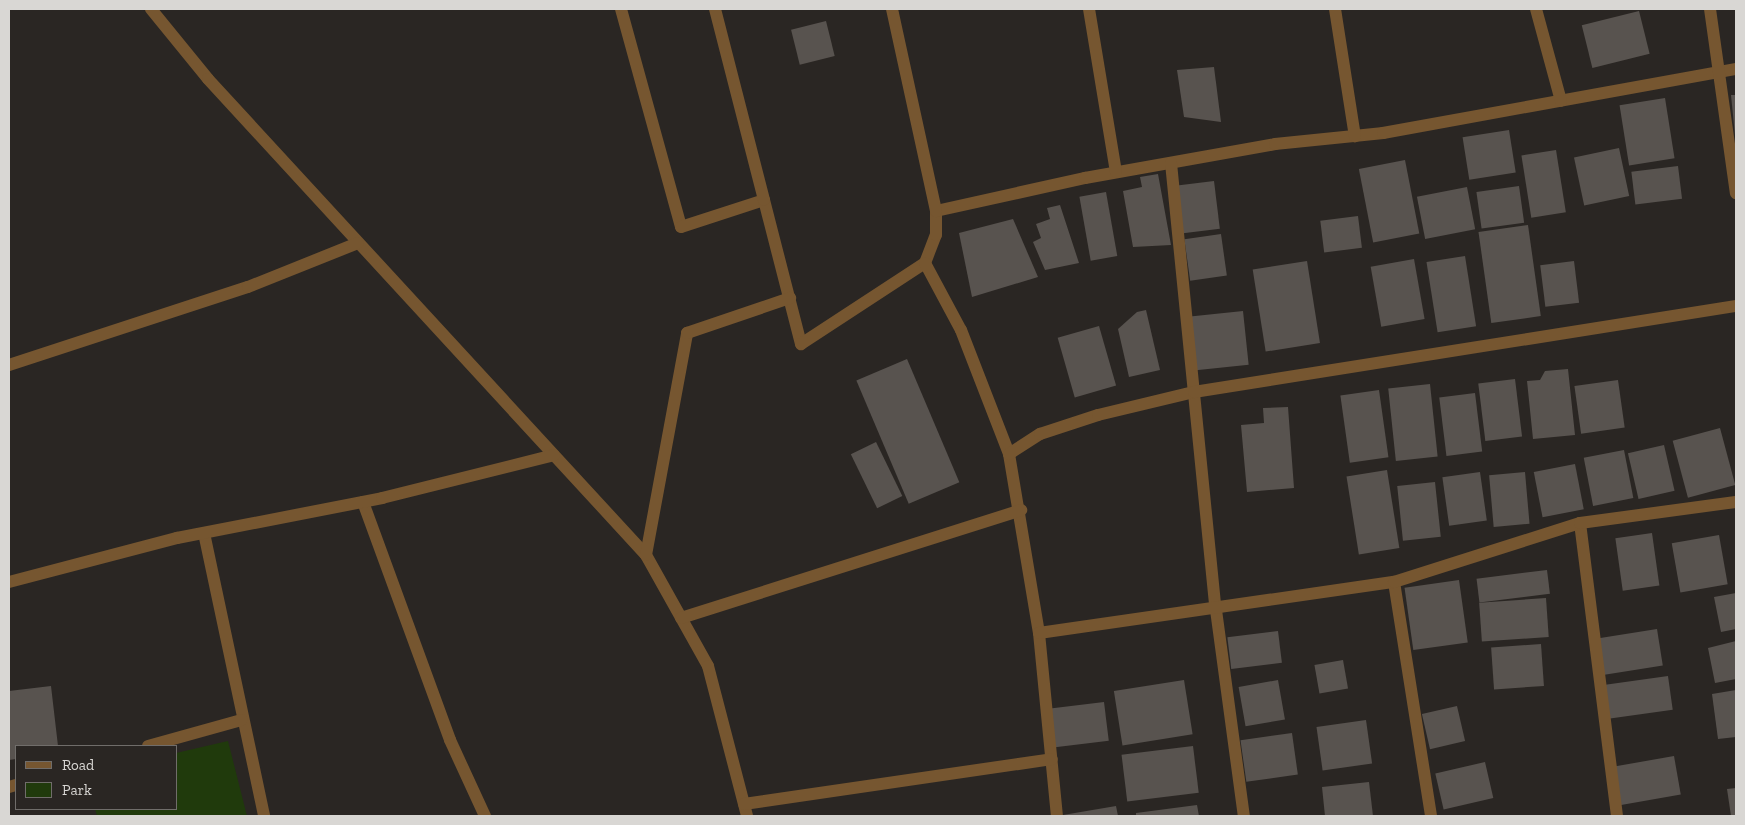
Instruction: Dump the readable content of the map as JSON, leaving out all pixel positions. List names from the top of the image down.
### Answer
{
  "legend": ["Road", "Park"]
}
